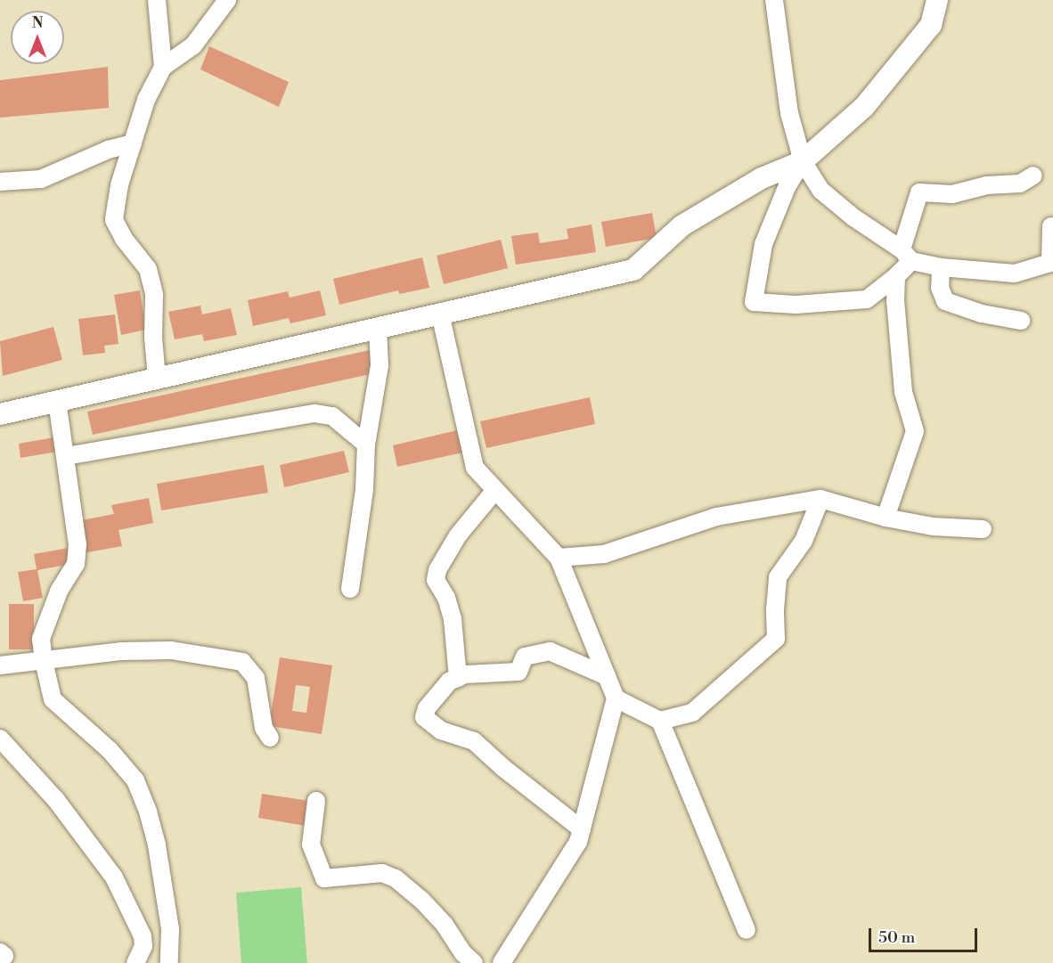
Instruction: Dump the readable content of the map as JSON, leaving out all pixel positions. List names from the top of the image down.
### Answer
{
  "scale_bar": "50 m",
  "north": "top"
}
